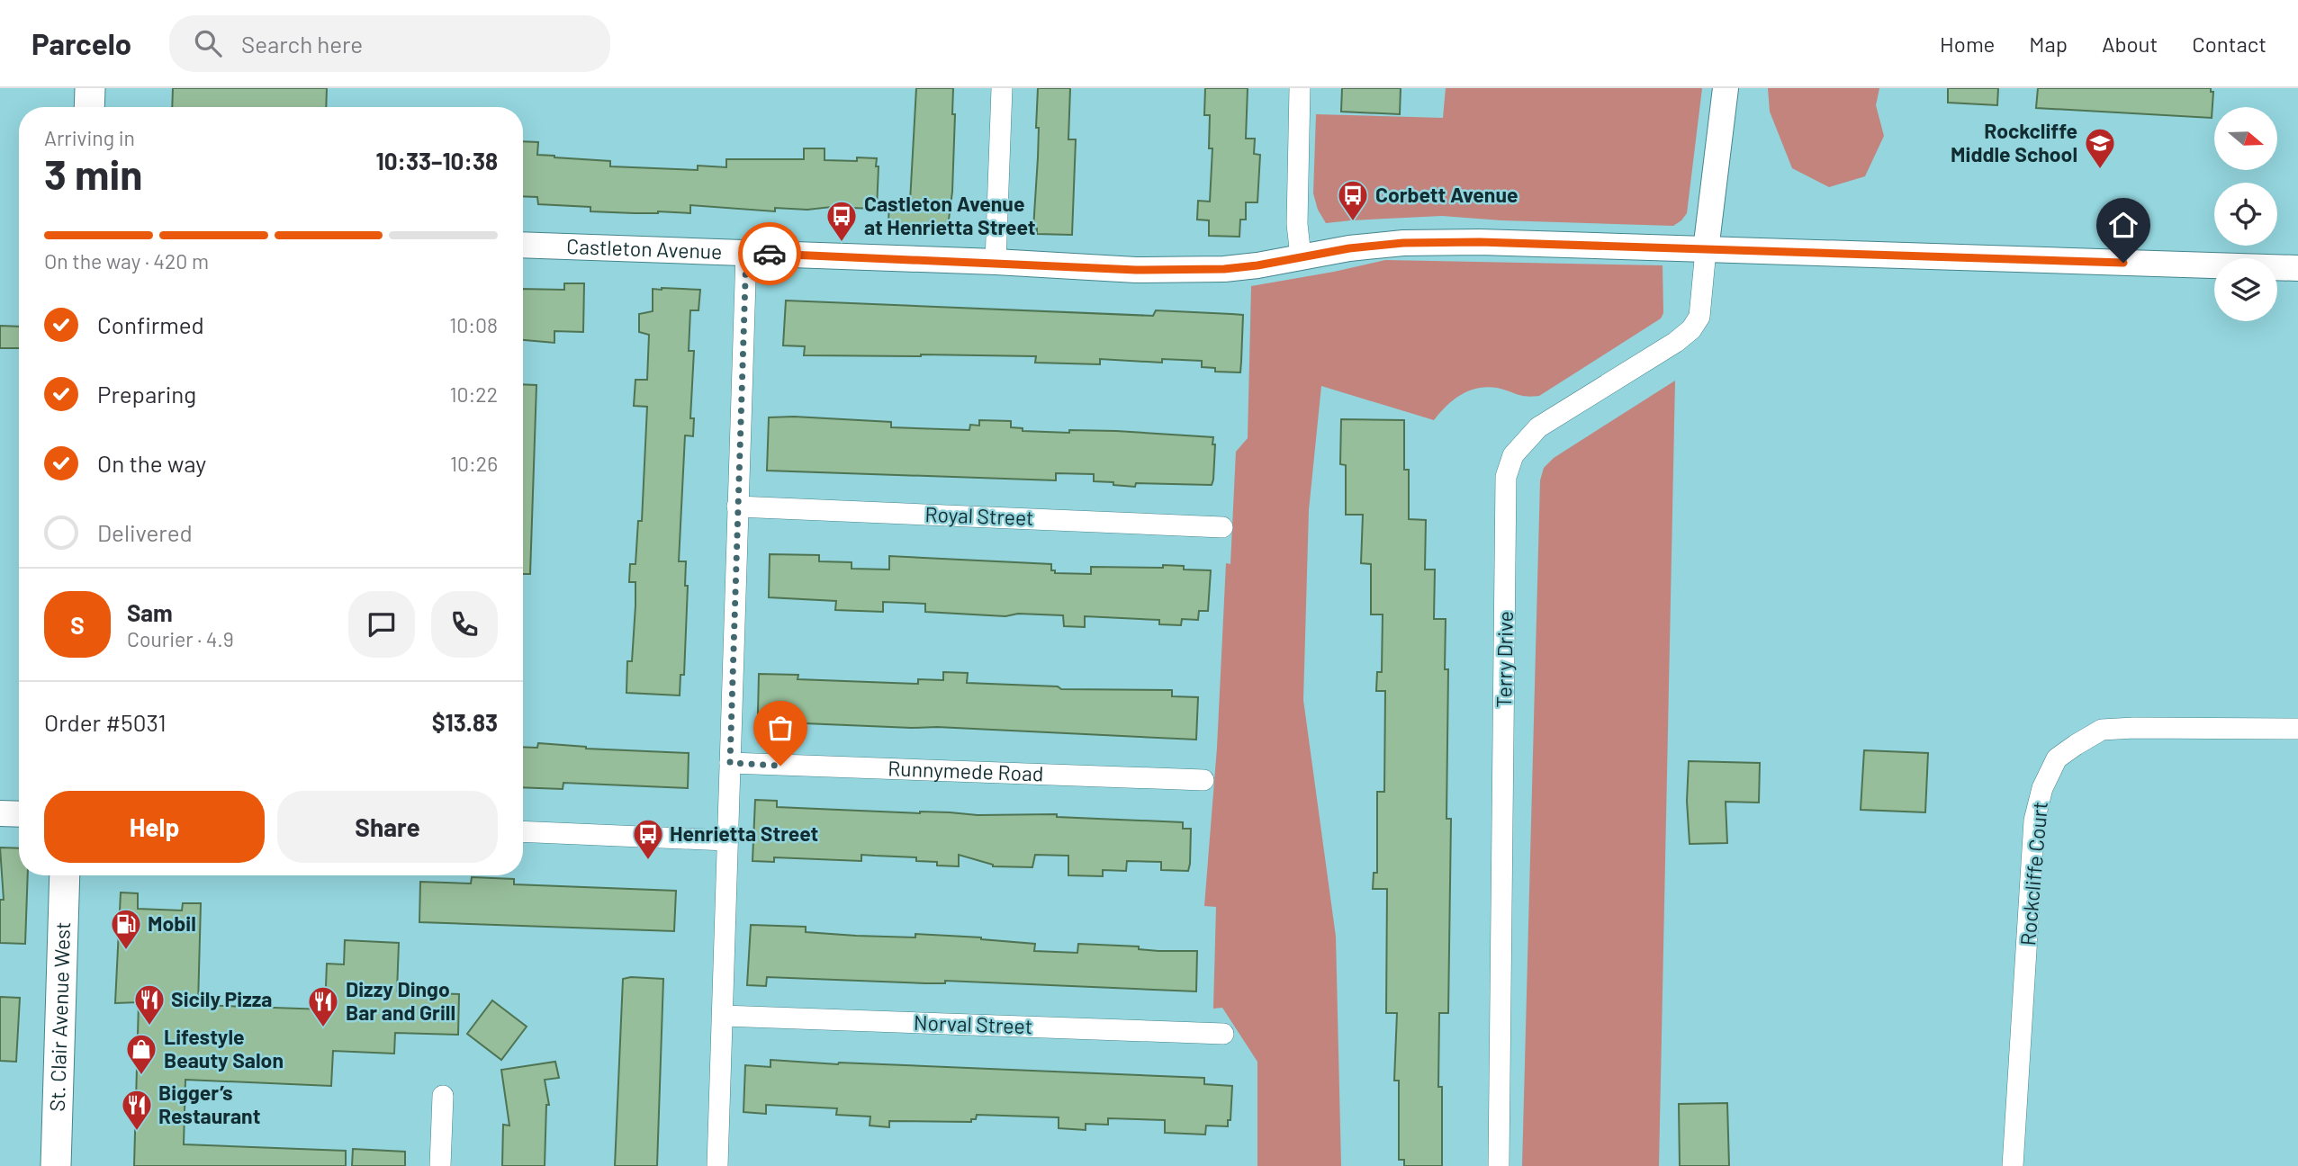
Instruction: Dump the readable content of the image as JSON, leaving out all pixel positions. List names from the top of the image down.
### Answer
{
  "streets": {
    "main road": ["St. Clair Avenue West"],
    "street": [
      "Castleton Avenue",
      "Royal Street",
      "Terry Drive",
      "Runnymede Road",
      "Rockcliffe Court",
      "Norval Street"
    ]
  },
  "crossings": [
    ["Castleton Avenue", "Terry Drive"]
  ],
  "places": {
    "school or university": ["Rockcliffe Middle School"],
    "bus stop": ["Corbett Avenue", "Castleton Avenue at Henrietta Street", "Henrietta Street"],
    "fuel station": ["Mobil"],
    "restaurant": ["Sicily Pizza", "Dizzy Dingo Bar and Grill", "Bigger’s Restaurant"],
    "shop": ["Lifestyle Beauty Salon"]
  },
  "north": "right",
  "page": {
    "header": "Parcelo",
    "search": "Search here",
    "nav": [
      "Home",
      "Map",
      "About",
      "Contact"
    ],
    "heading": ["3 min", "Arriving in", "10:33–10:38"],
    "panel": [
      "Sam",
      "Courier · 4.9",
      "Order #5031",
      "$13.83"
    ],
    "bar": "On the way · 420 m",
    "list": [
      ["Confirmed", "10:08"],
      ["Preparing", "10:22"],
      ["On the way", "10:26"],
      "Delivered"
    ],
    "round": "S",
    "buttons": ["Help", "Share"]
  }
}
